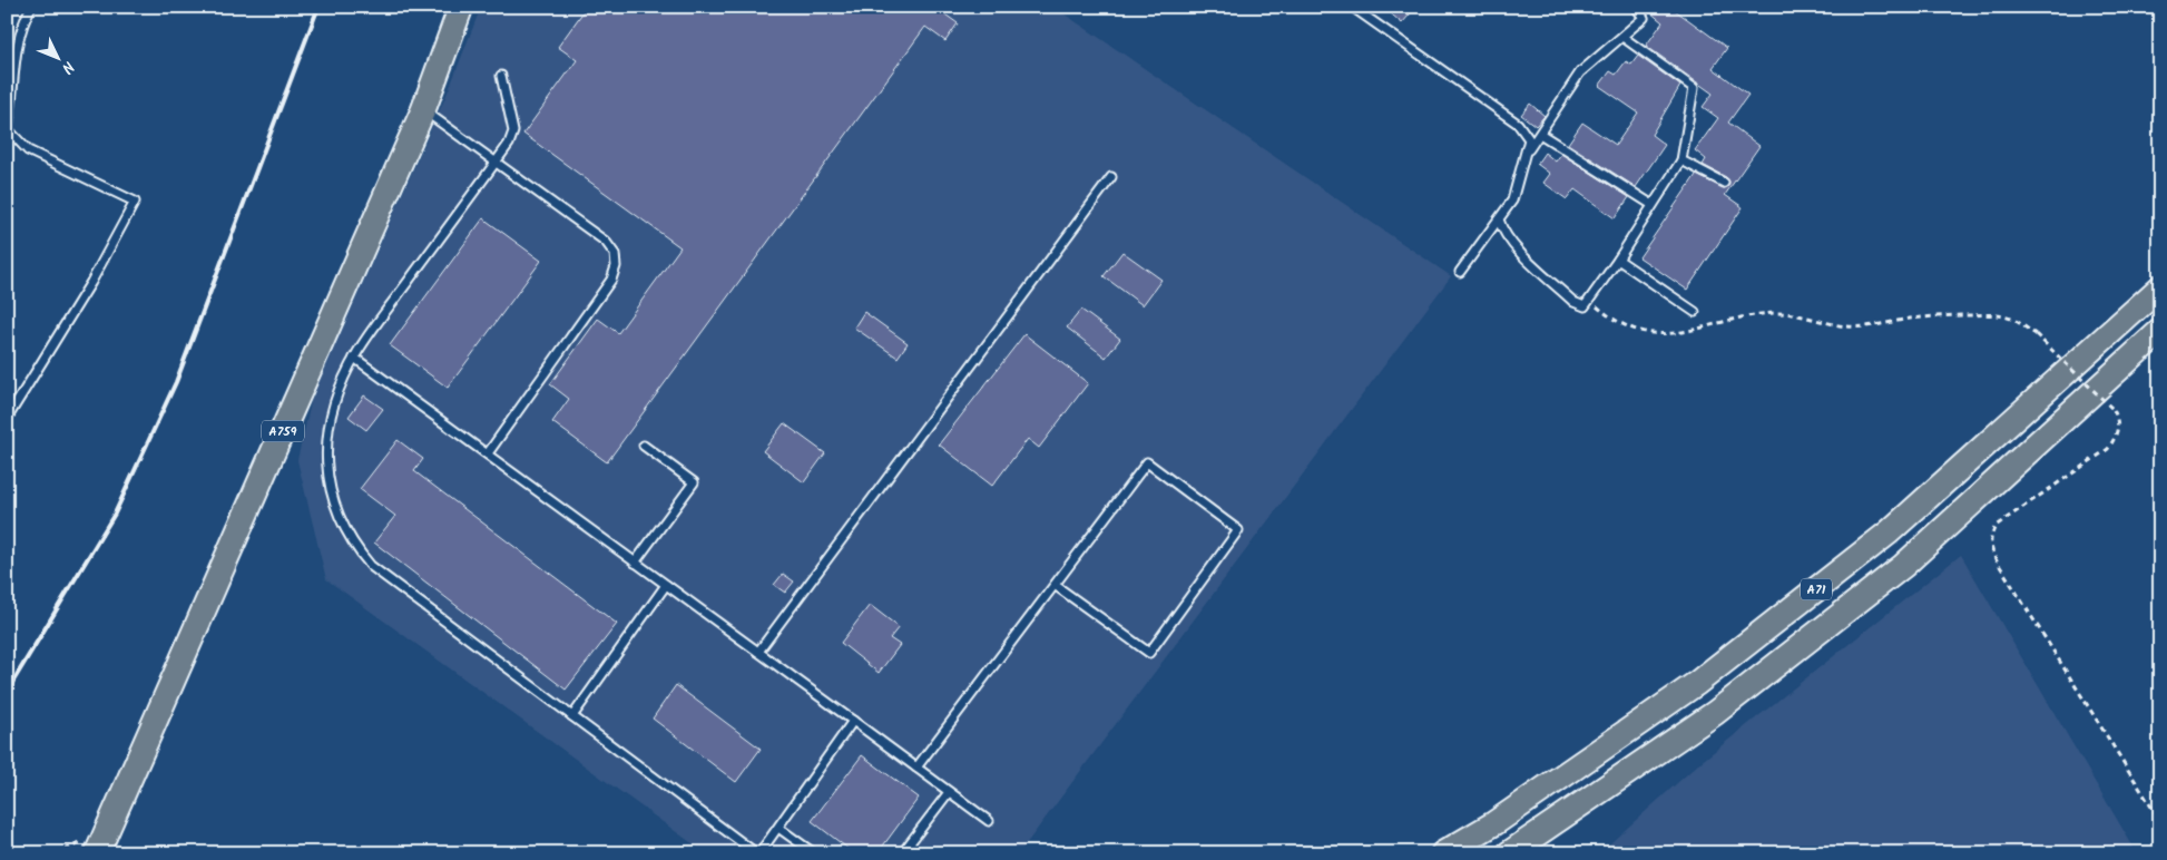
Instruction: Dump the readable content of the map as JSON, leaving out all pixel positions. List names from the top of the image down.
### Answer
{
  "streets": {
    "main road": ["A759", "A71"]
  },
  "north": "bottom right"
}
